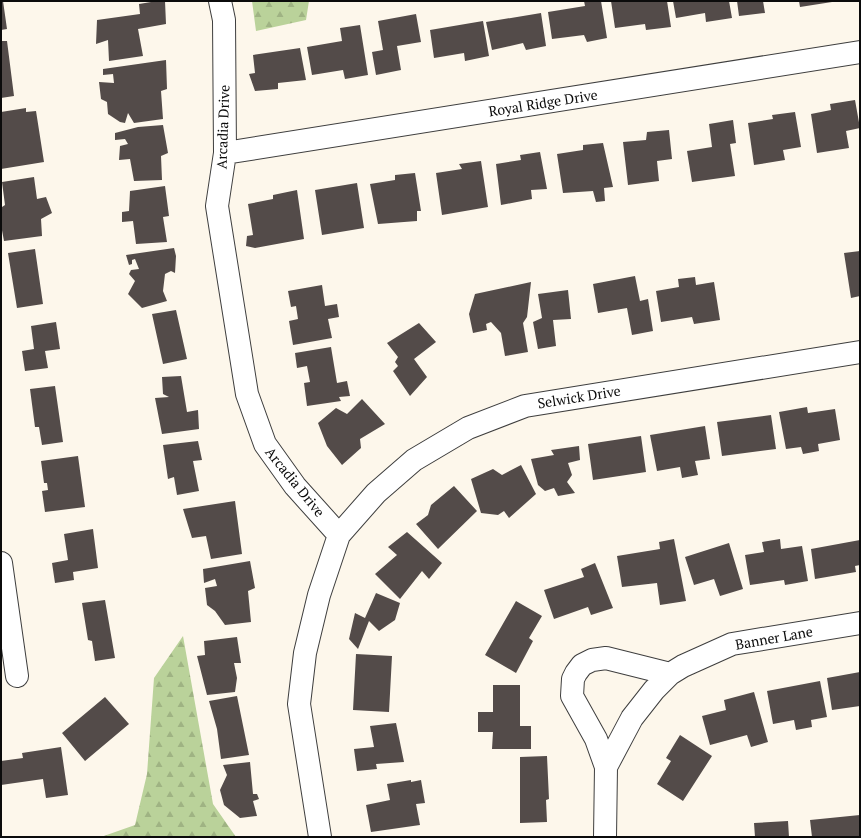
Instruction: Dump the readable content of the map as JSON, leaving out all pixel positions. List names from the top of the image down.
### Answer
{
  "streets": {
    "street": [
      "Royal Ridge Drive",
      "Arcadia Drive",
      "Selwick Drive",
      "Banner Lane"
    ]
  },
  "crossings": [
    ["Royal Ridge Drive", "Arcadia Drive"],
    ["Arcadia Drive", "Selwick Drive"]
  ]
}
